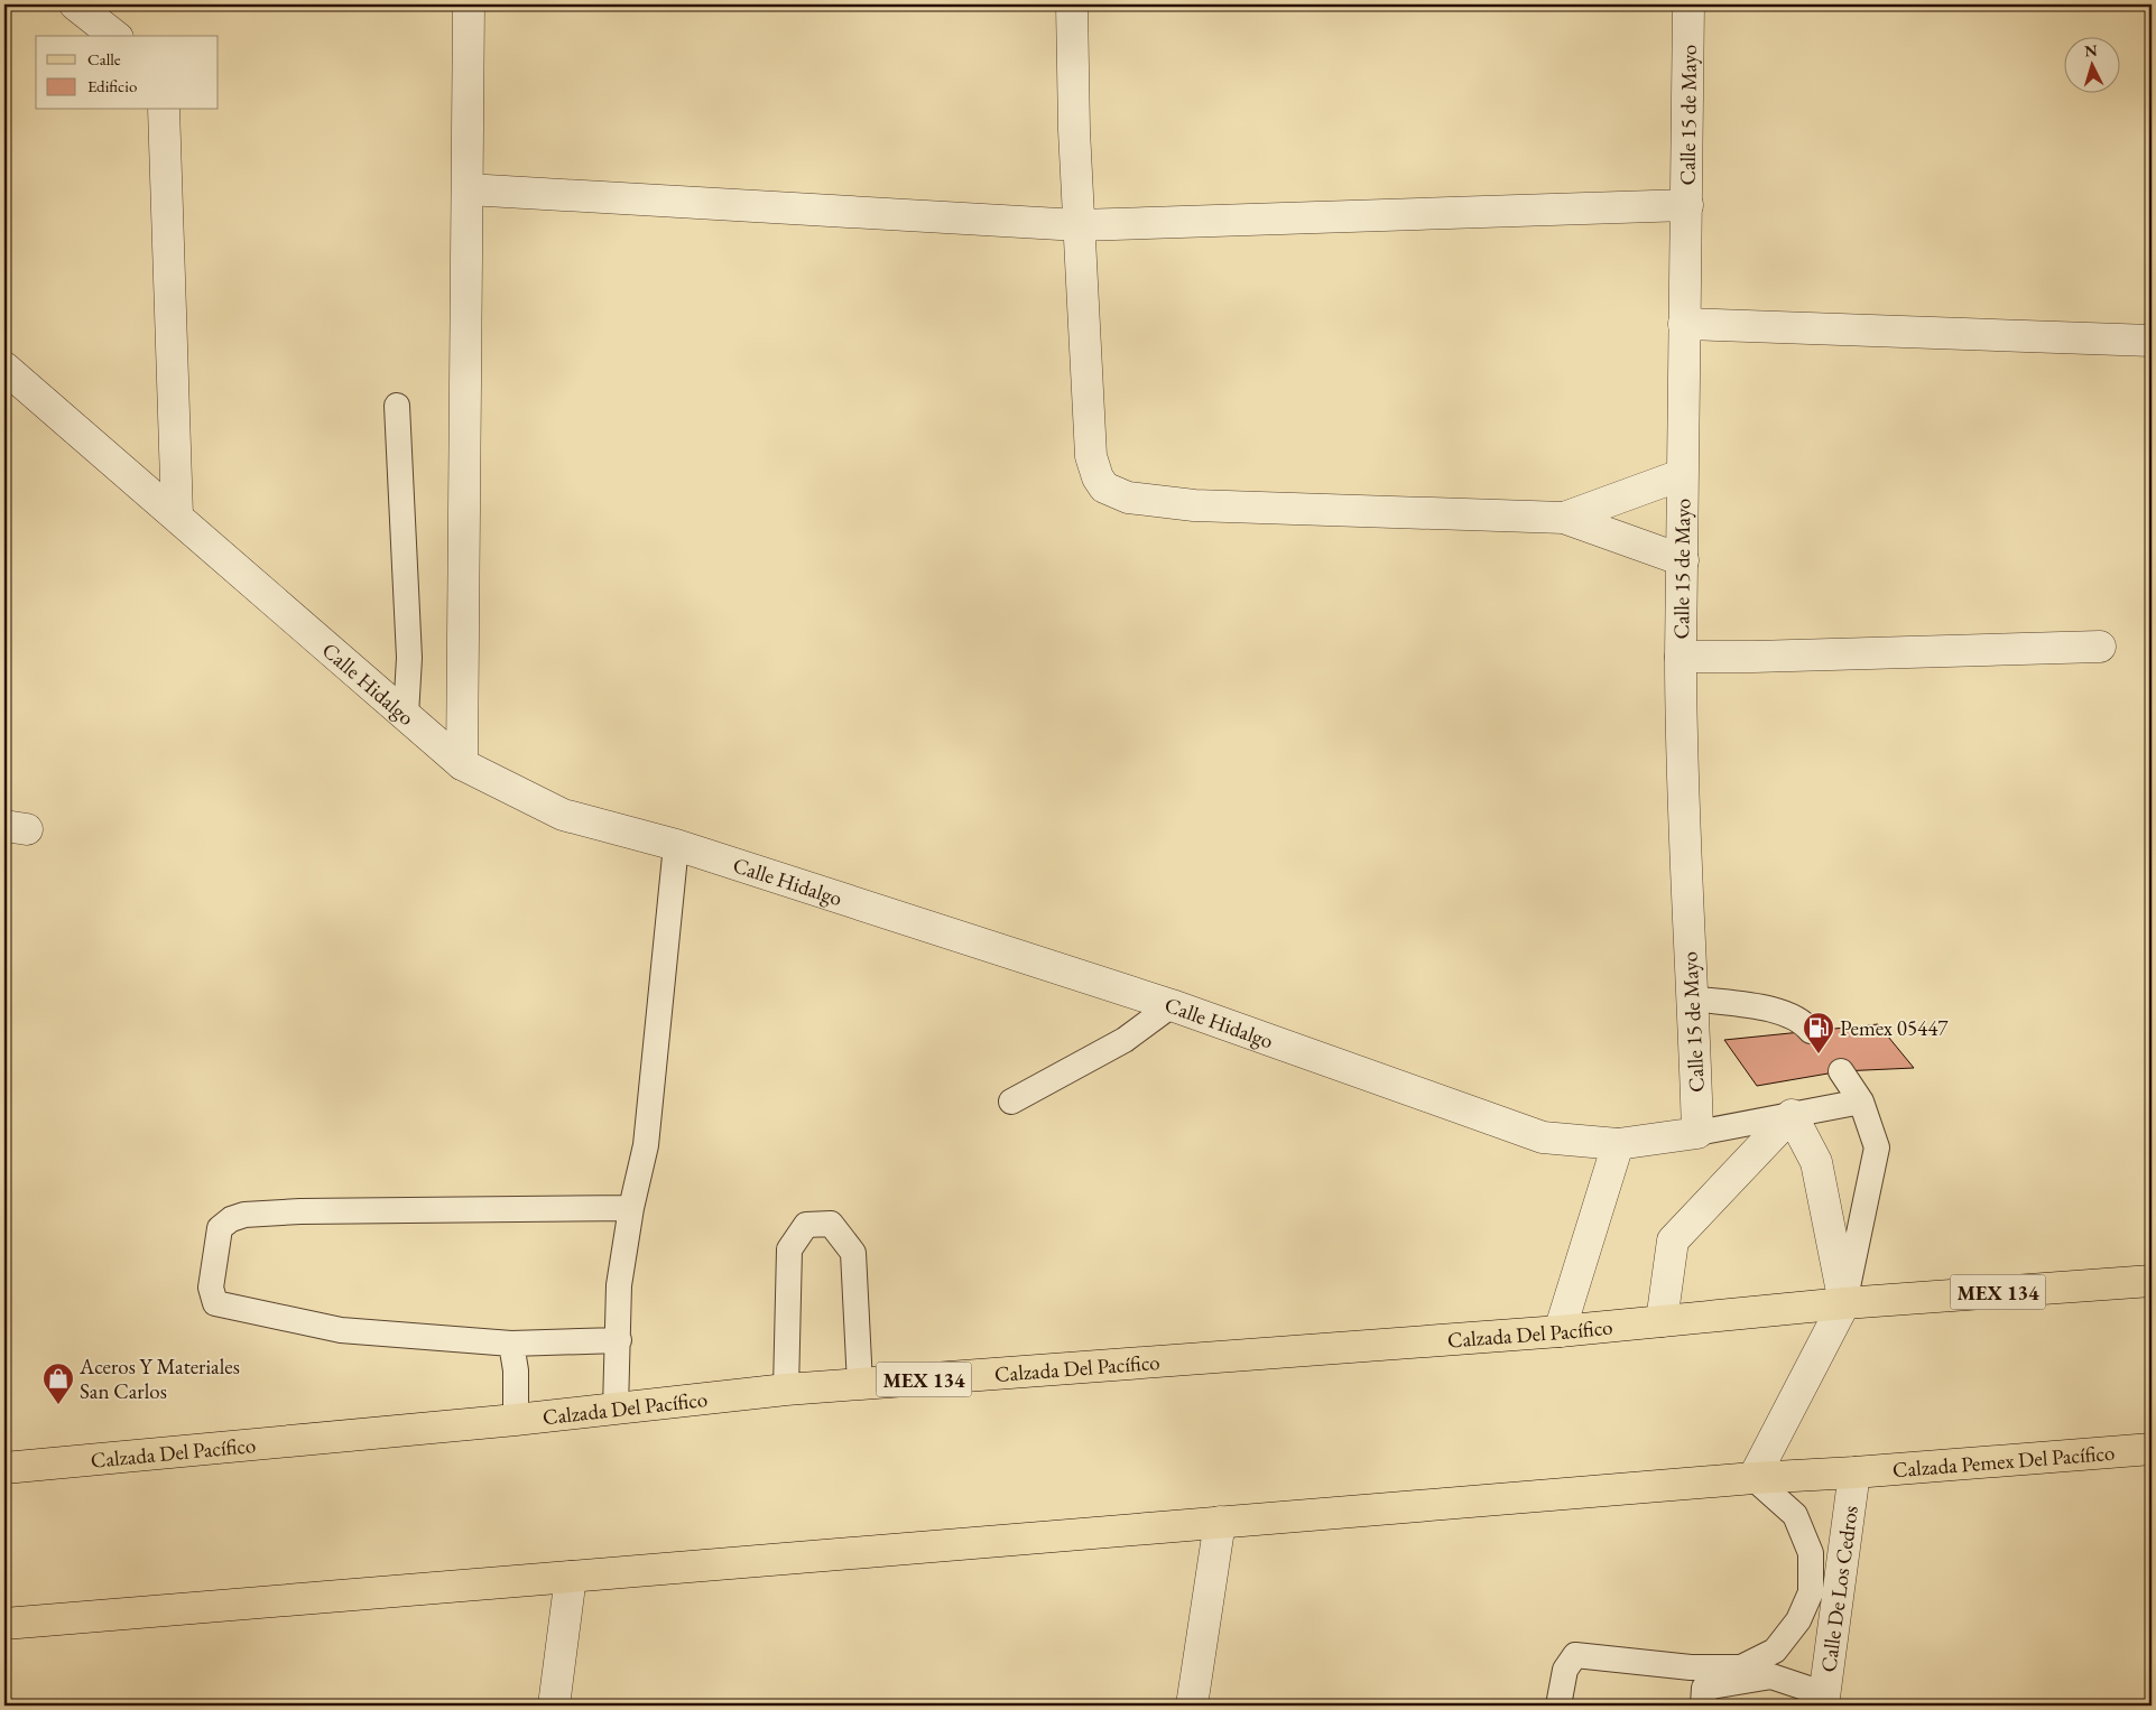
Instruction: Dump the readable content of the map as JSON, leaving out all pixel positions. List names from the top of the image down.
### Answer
{
  "streets": {
    "main road": ["MEX 134", "Calzada Del Pacífico", "Calzada Pemex Del Pacífico"],
    "street": ["Calle 15 de Mayo", "Calle Hidalgo", "Calle De Los Cedros"]
  },
  "crossings": [
    ["Calle 15 de Mayo", "Calle Hidalgo"],
    ["Calzada Pemex Del Pacífico", "Calle De Los Cedros"]
  ],
  "places": {
    "fuel station": ["Pemex 05447"],
    "shop": ["Aceros Y Materiales San Carlos"]
  },
  "legend": ["Calle", "Edificio"],
  "north": "top"
}
